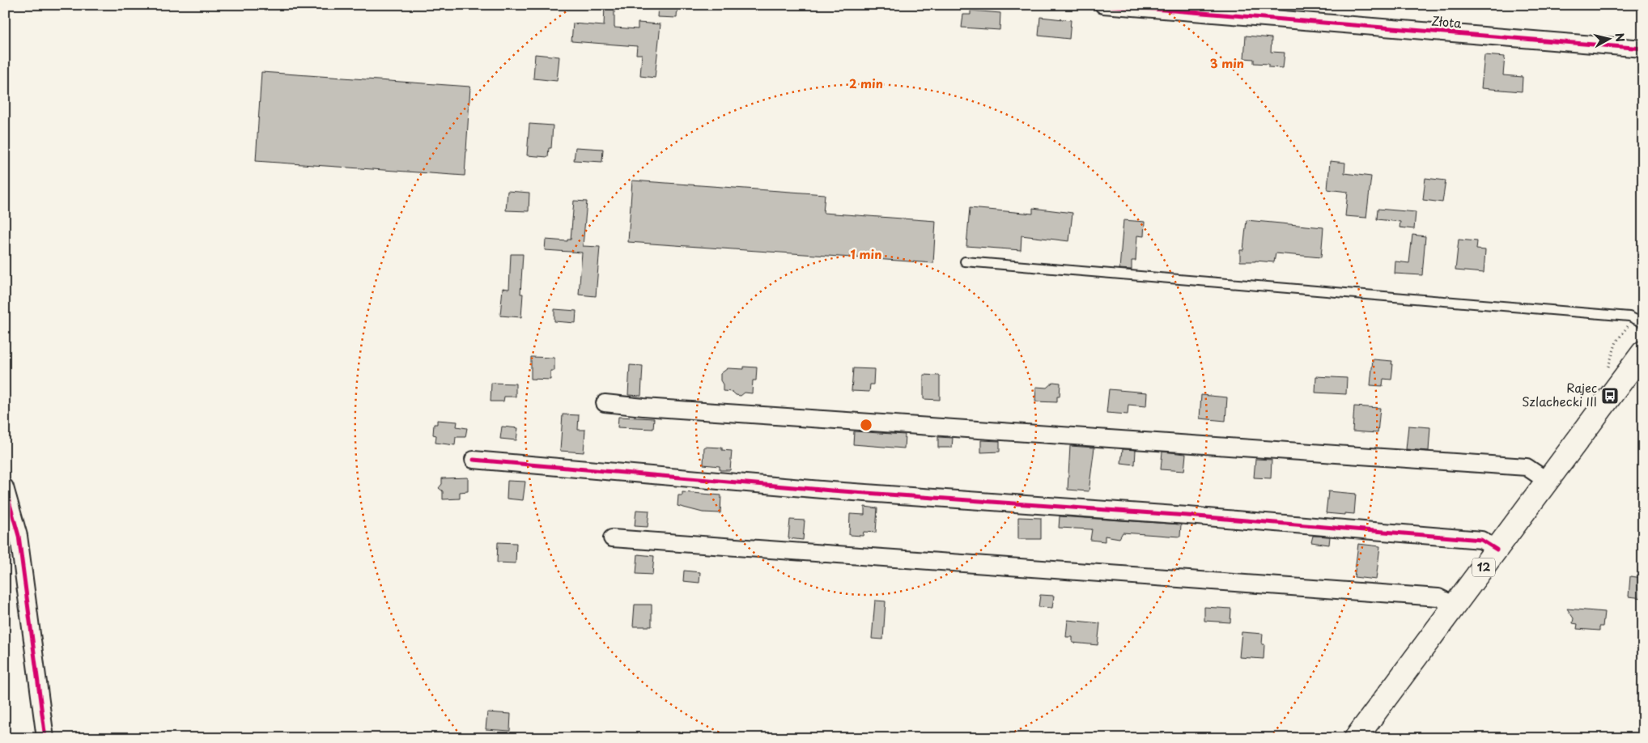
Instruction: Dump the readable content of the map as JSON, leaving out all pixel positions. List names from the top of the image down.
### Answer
{
  "streets": {
    "main road": ["12"],
    "street": ["Złota"]
  },
  "places": {
    "bus stop": ["Rajec Szlachecki III"]
  },
  "north": "right",
  "rings": ["3 min", "2 min", "1 min"]
}
